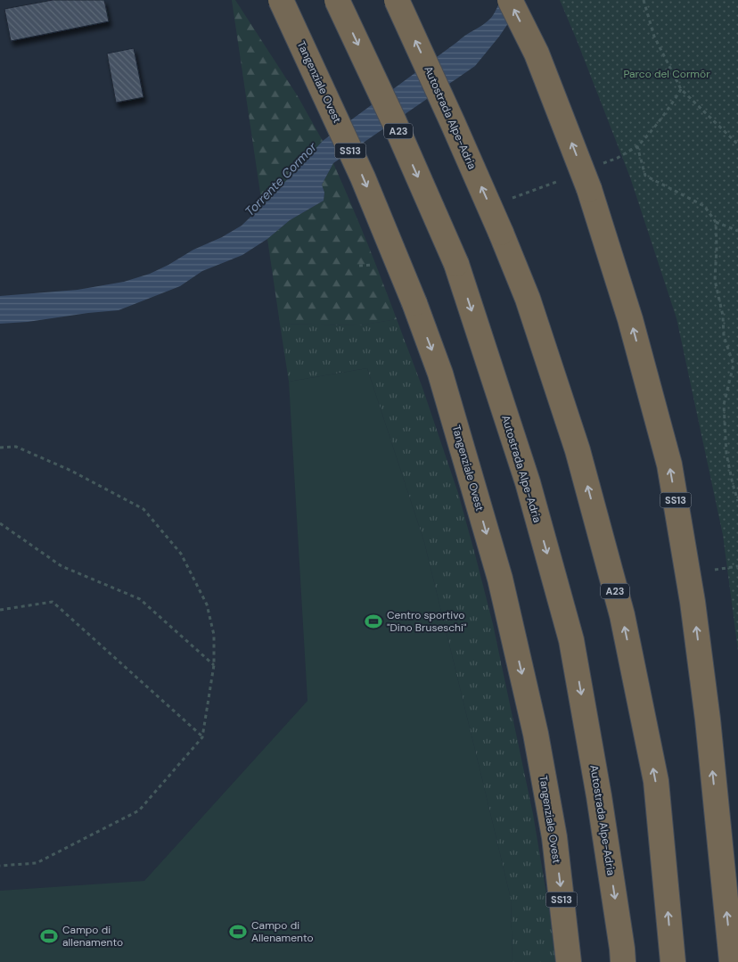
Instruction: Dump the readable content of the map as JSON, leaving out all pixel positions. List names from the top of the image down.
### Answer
{
  "streets": {
    "highway": [
      "Tangenziale Ovest",
      "Autostrada Alpe-Adria",
      "A23",
      "SS13"
    ]
  },
  "water": ["Torrente Cormor"],
  "parks": ["Parco del Cormôr"],
  "places": {
    "sports": ["Centro sportivo \"Dino Bruseschi\"", "Campo di Allenamento", "Campo di allenamento"]
  }
}
